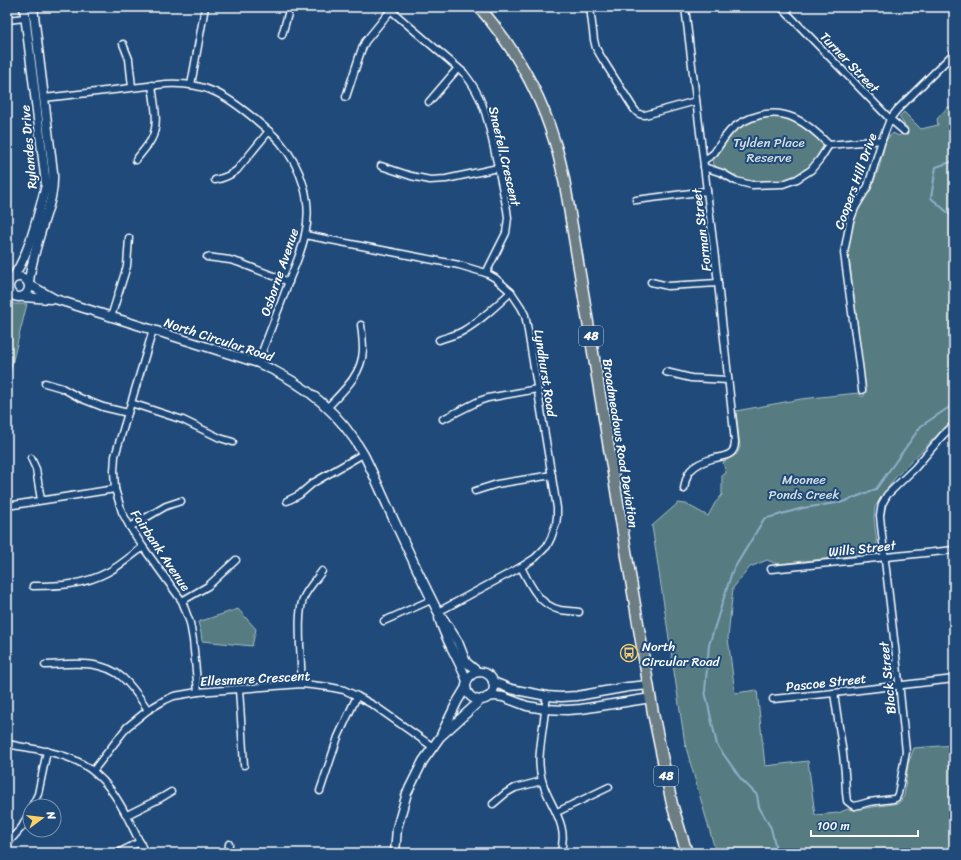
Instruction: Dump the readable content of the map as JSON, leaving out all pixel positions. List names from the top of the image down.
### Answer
{
  "streets": {
    "main road": ["48", "Broadmeadows Road Deviation"],
    "street": [
      "Turner Street",
      "Rylandes Drive",
      "Snaefell Crescent",
      "Coopers Hill Drive",
      "Forman Street",
      "Osborne Avenue",
      "North Circular Road",
      "Lyndhurst Road",
      "Wills Street",
      "Fairbank Avenue",
      "Ellesmere Crescent",
      "Black Street",
      "Pascoe Street"
    ]
  },
  "crossings": [
    ["Turner Street", "Coopers Hill Drive"],
    ["Rylandes Drive", "North Circular Road"],
    ["Snaefell Crescent", "Lyndhurst Road"],
    ["Osborne Avenue", "North Circular Road"],
    ["Osborne Avenue", "Lyndhurst Road"],
    ["North Circular Road", "Lyndhurst Road"],
    ["North Circular Road", "Fairbank Avenue"],
    ["Wills Street", "Black Street"],
    ["Fairbank Avenue", "Ellesmere Crescent"],
    ["Black Street", "Pascoe Street"]
  ],
  "parks": ["Tylden Place Reserve", "Moonee Ponds Creek"],
  "places": {
    "bus stop": ["North Circular Road"]
  },
  "scale_bar": "100 m",
  "north": "right"
}
